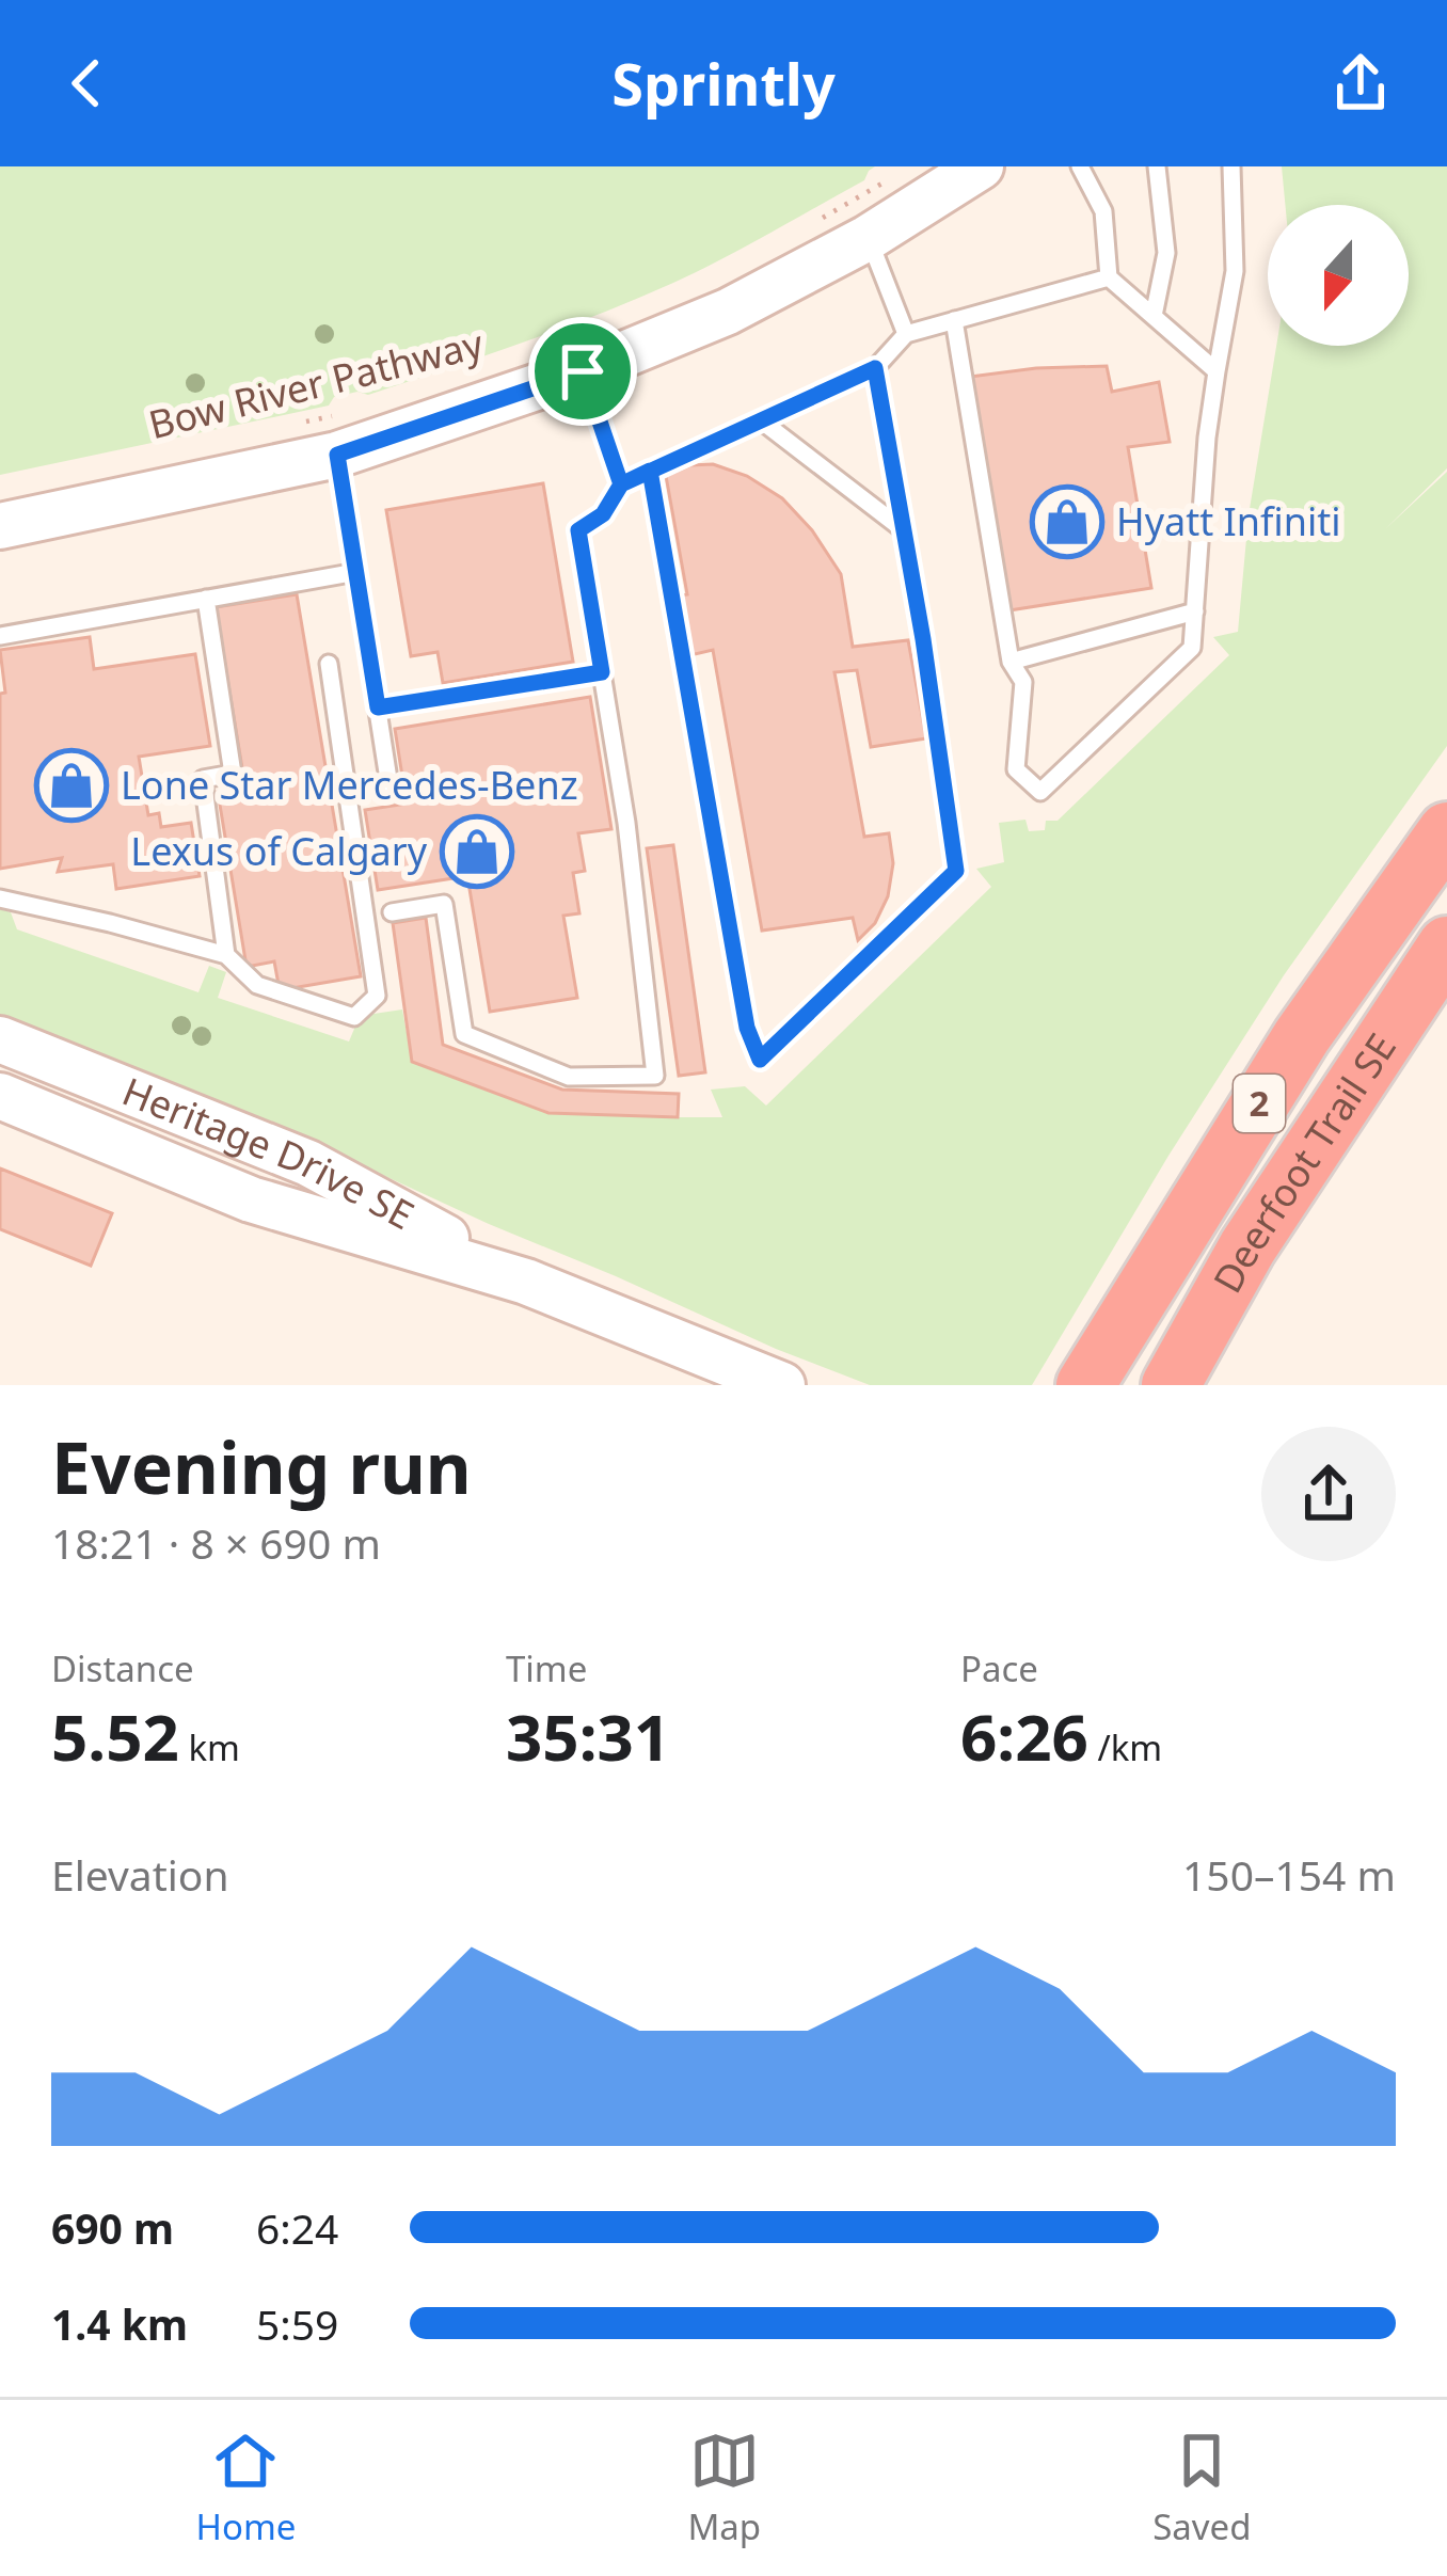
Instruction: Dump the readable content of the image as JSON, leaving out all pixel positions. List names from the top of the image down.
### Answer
{
  "streets": {
    "highway": ["2", "Deerfoot Trail SE"],
    "main road": ["Heritage Drive SE"],
    "path": ["Bow River Pathway"]
  },
  "places": {
    "shop": ["Hyatt Infiniti", "Lone Star Mercedes-Benz", "Lexus of Calgary"]
  },
  "north": "bottom",
  "page": {
    "header": "Sprintly",
    "heading": ["Evening run", "18:21 · 8 × 690 m"],
    "stats": [
      ["Distance", "5.52 km"],
      ["Time", "35:31"],
      ["Pace", "6:26 /km"]
    ],
    "chart": ["Elevation", "150–154 m"],
    "list": [
      {
        "name": "690 m",
        "note": "6:24"
      },
      {
        "name": "1.4 km",
        "note": "5:59"
      }
    ],
    "tabs": ["Home", "Map", "Saved"]
  }
}
